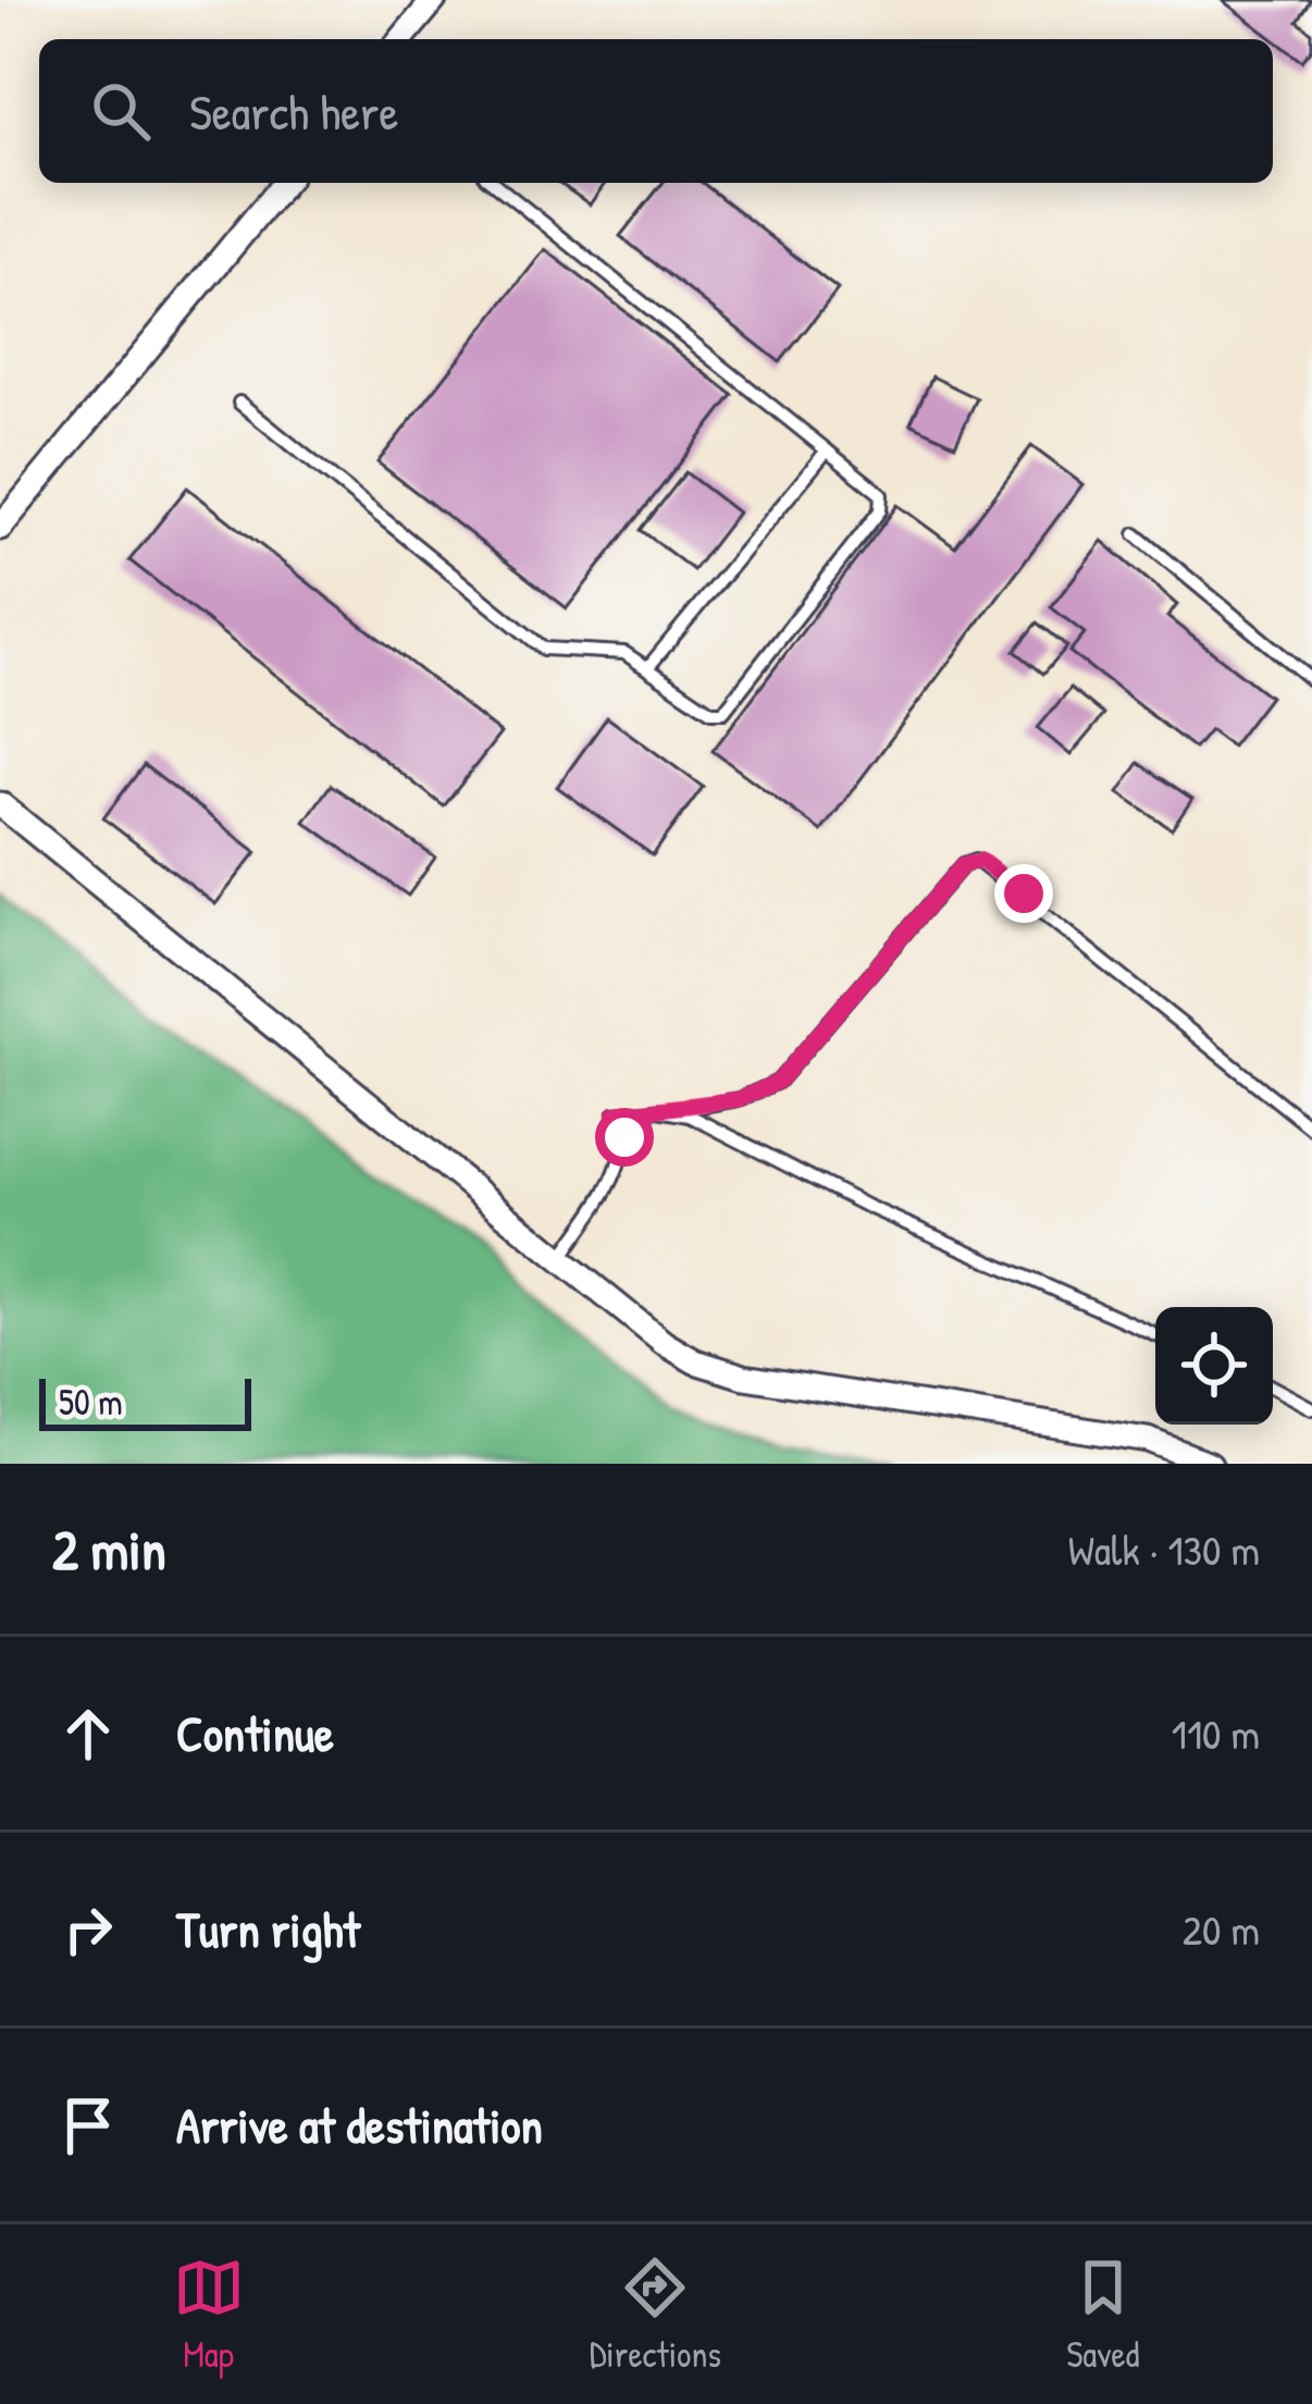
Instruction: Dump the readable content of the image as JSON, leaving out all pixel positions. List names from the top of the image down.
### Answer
{
  "scale_bar": "50 m",
  "page": {
    "search": "Search here",
    "scale": "50 m",
    "heading": ["2 min", "Walk · 130 m"],
    "list": [
      ["Continue", "110 m"],
      ["Turn right", "20 m"],
      "Arrive at destination"
    ],
    "nav": ["Map", "Directions", "Saved"]
  }
}
